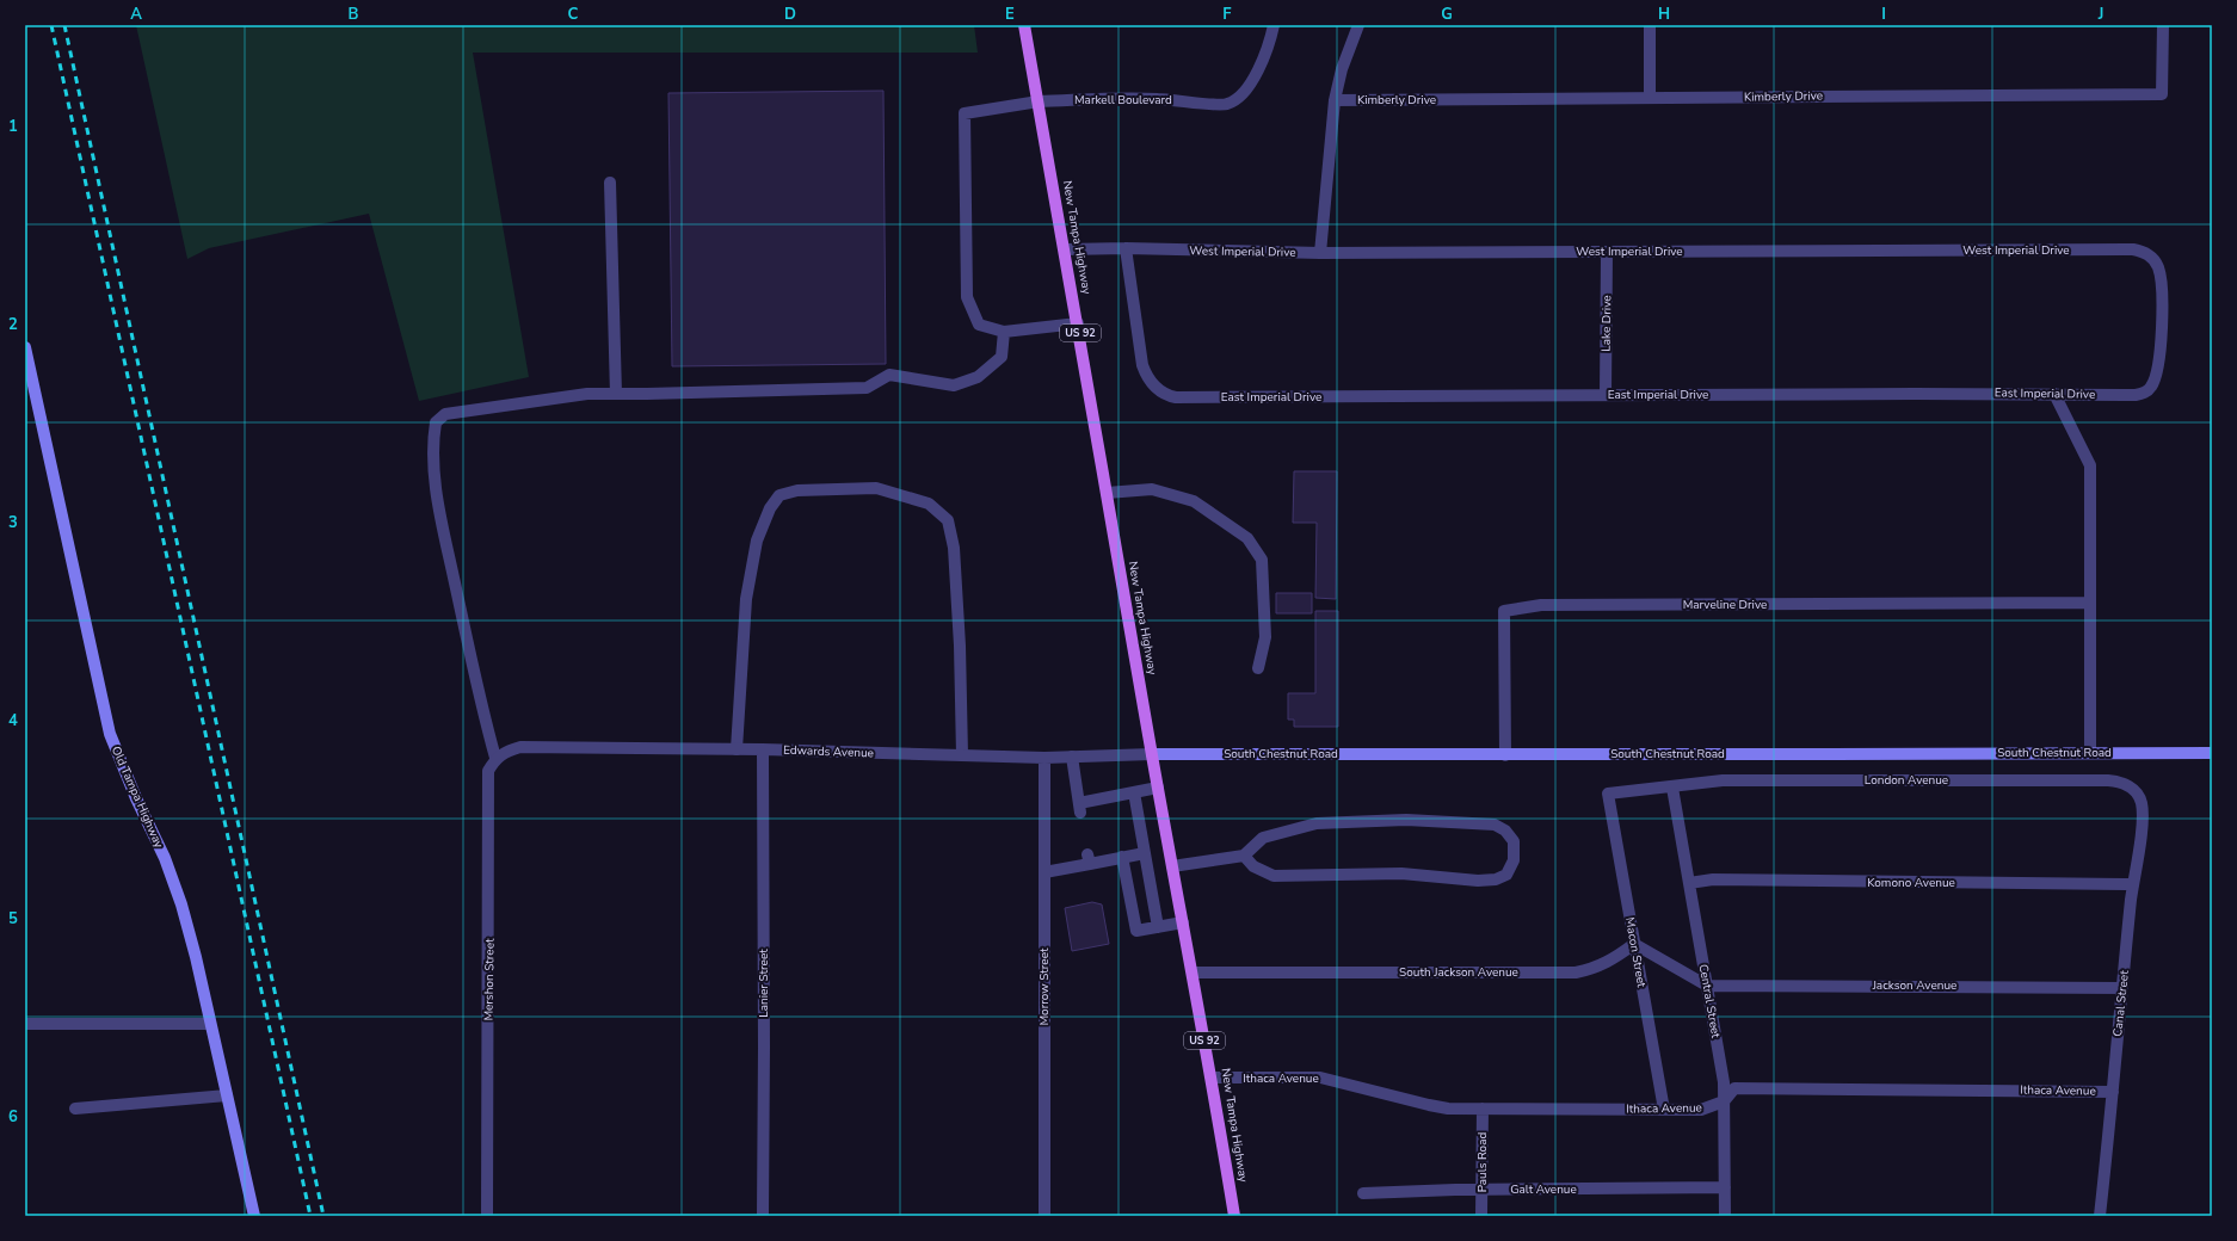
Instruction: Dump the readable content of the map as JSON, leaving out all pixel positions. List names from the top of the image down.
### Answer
{
  "streets": {
    "main road": ["New Tampa Highway", "US 92"],
    "street": [
      "Kimberly Drive",
      "Markell Boulevard",
      "West Imperial Drive",
      "Lake Drive",
      "East Imperial Drive",
      "Marveline Drive",
      "Edwards Avenue",
      "South Chestnut Road",
      "London Avenue",
      "Old Tampa Highway",
      "Komono Avenue",
      "Macon Street",
      "South Jackson Avenue",
      "Mershon Street",
      "Lanier Street",
      "Jackson Avenue",
      "Morrow Street",
      "Central Street",
      "Canal Street",
      "Ithaca Avenue",
      "Pauls Road",
      "Galt Avenue"
    ]
  },
  "crossings": [
    ["Markell Boulevard", "New Tampa Highway"],
    ["New Tampa Highway", "West Imperial Drive"],
    ["New Tampa Highway", "Edwards Avenue"],
    ["New Tampa Highway", "South Chestnut Road"],
    ["New Tampa Highway", "South Jackson Avenue"],
    ["New Tampa Highway", "Ithaca Avenue"],
    ["West Imperial Drive", "Lake Drive"],
    ["West Imperial Drive", "East Imperial Drive"],
    ["Lake Drive", "East Imperial Drive"],
    ["Marveline Drive", "South Chestnut Road"],
    ["Edwards Avenue", "South Chestnut Road"],
    ["Edwards Avenue", "Mershon Street"],
    ["Edwards Avenue", "Lanier Street"],
    ["Edwards Avenue", "Morrow Street"],
    ["London Avenue", "Macon Street"],
    ["London Avenue", "Central Street"],
    ["London Avenue", "Canal Street"],
    ["Komono Avenue", "Central Street"],
    ["Komono Avenue", "Canal Street"],
    ["Macon Street", "South Jackson Avenue"],
    ["Macon Street", "Ithaca Avenue"],
    ["Jackson Avenue", "Central Street"],
    ["Jackson Avenue", "Canal Street"],
    ["Central Street", "Ithaca Avenue"],
    ["Central Street", "Galt Avenue"],
    ["Canal Street", "Ithaca Avenue"],
    ["Ithaca Avenue", "Pauls Road"],
    ["Pauls Road", "Galt Avenue"]
  ],
  "grid": {
    "columns": [
      "A",
      "B",
      "C",
      "D",
      "E",
      "F",
      "G",
      "H",
      "I",
      "J"
    ],
    "rows": [
      "1",
      "2",
      "3",
      "4",
      "5",
      "6"
    ]
  }
}
